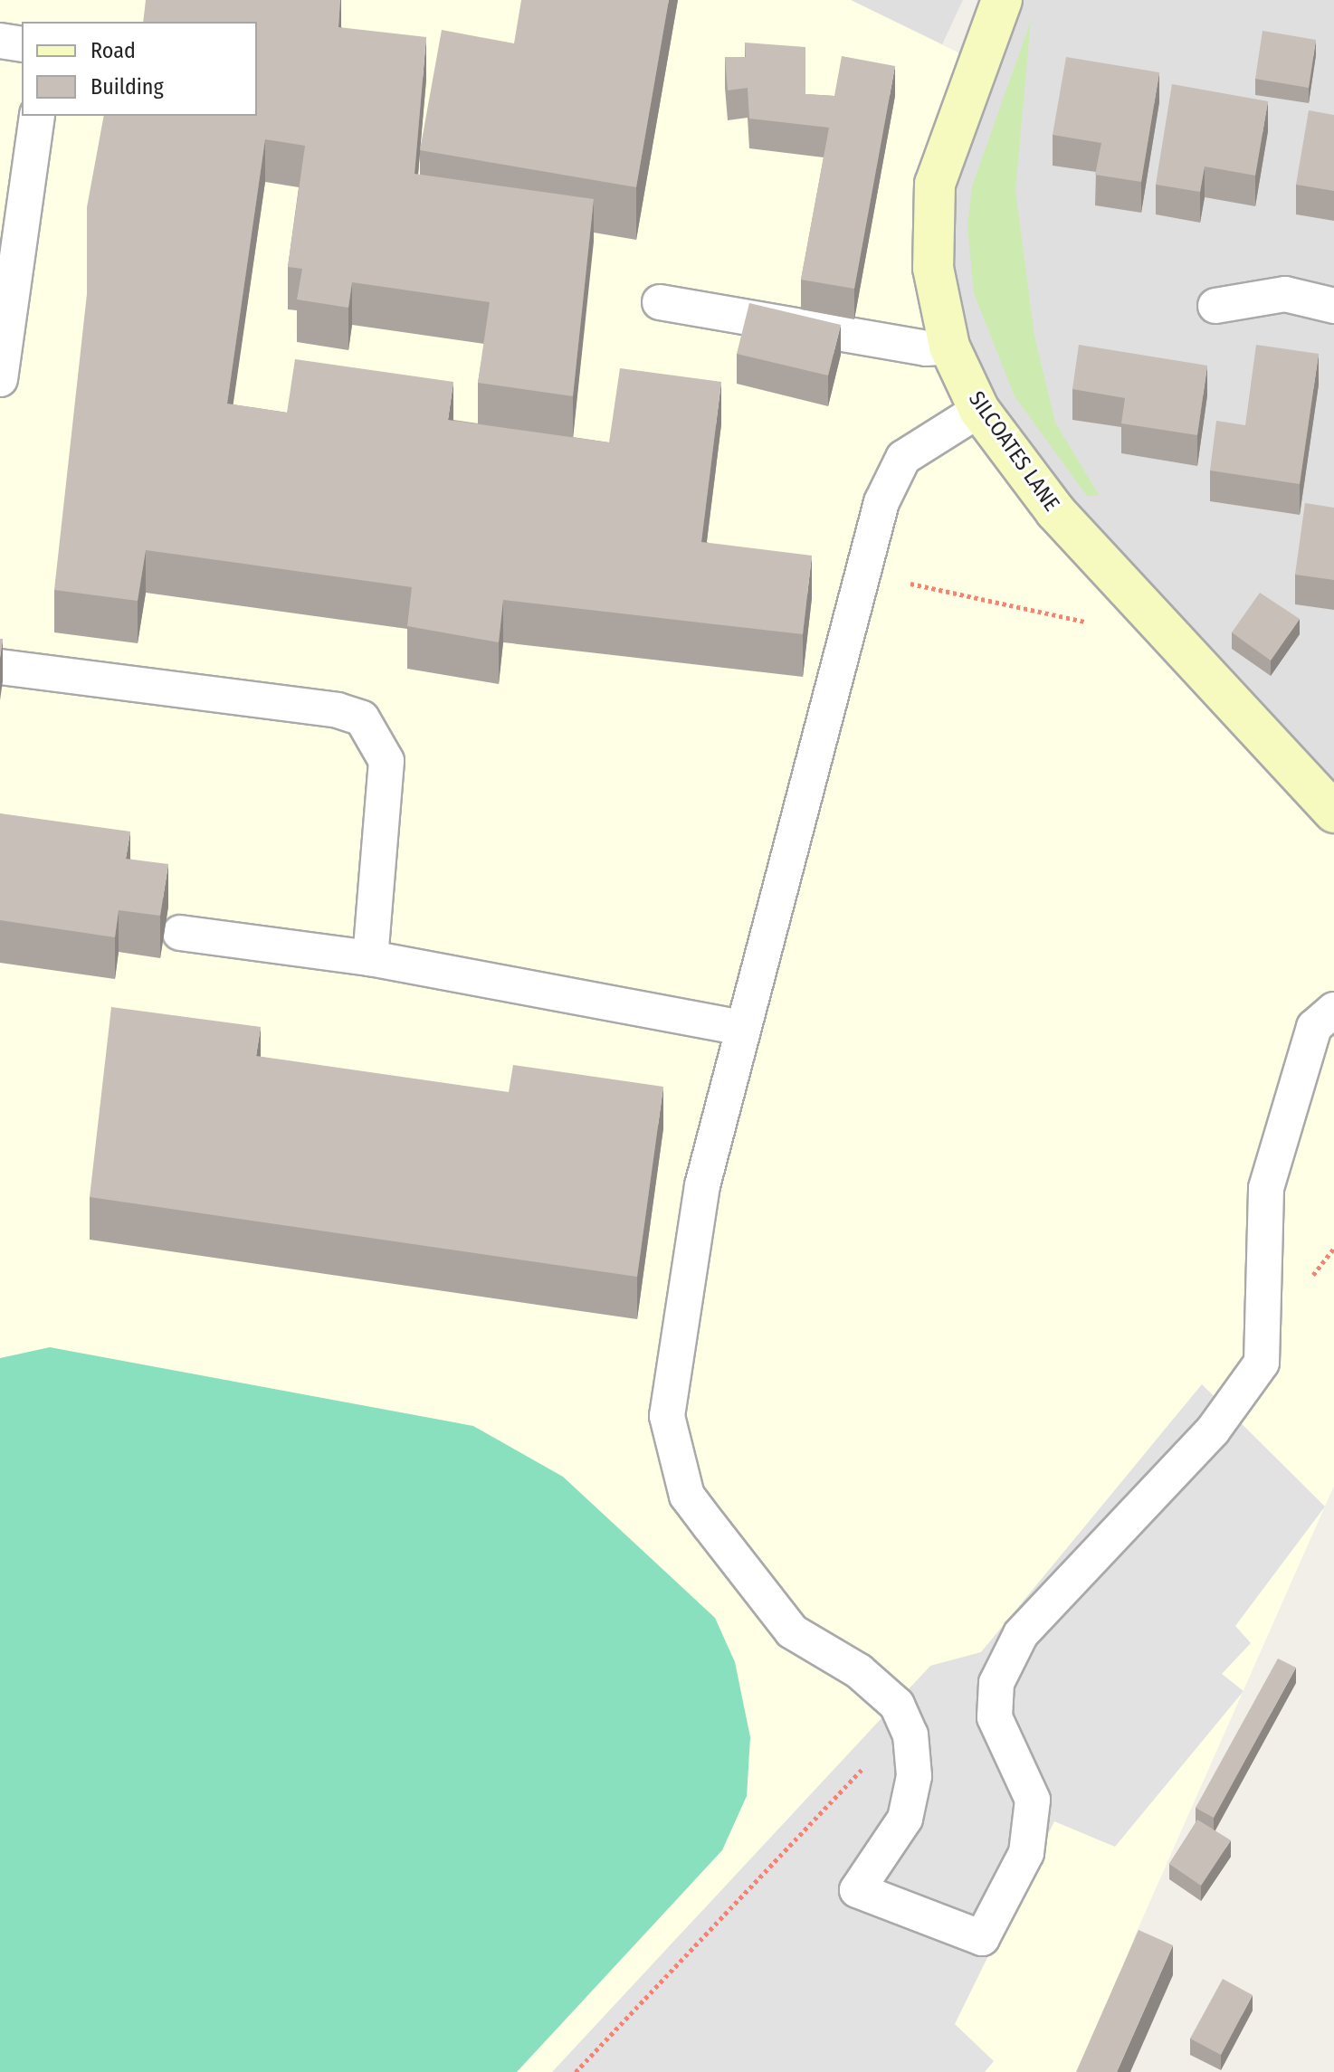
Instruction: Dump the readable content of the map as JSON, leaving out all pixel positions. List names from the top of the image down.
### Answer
{
  "streets": {
    "street": ["SILCOATES LANE"]
  },
  "legend": ["Road", "Building"]
}
